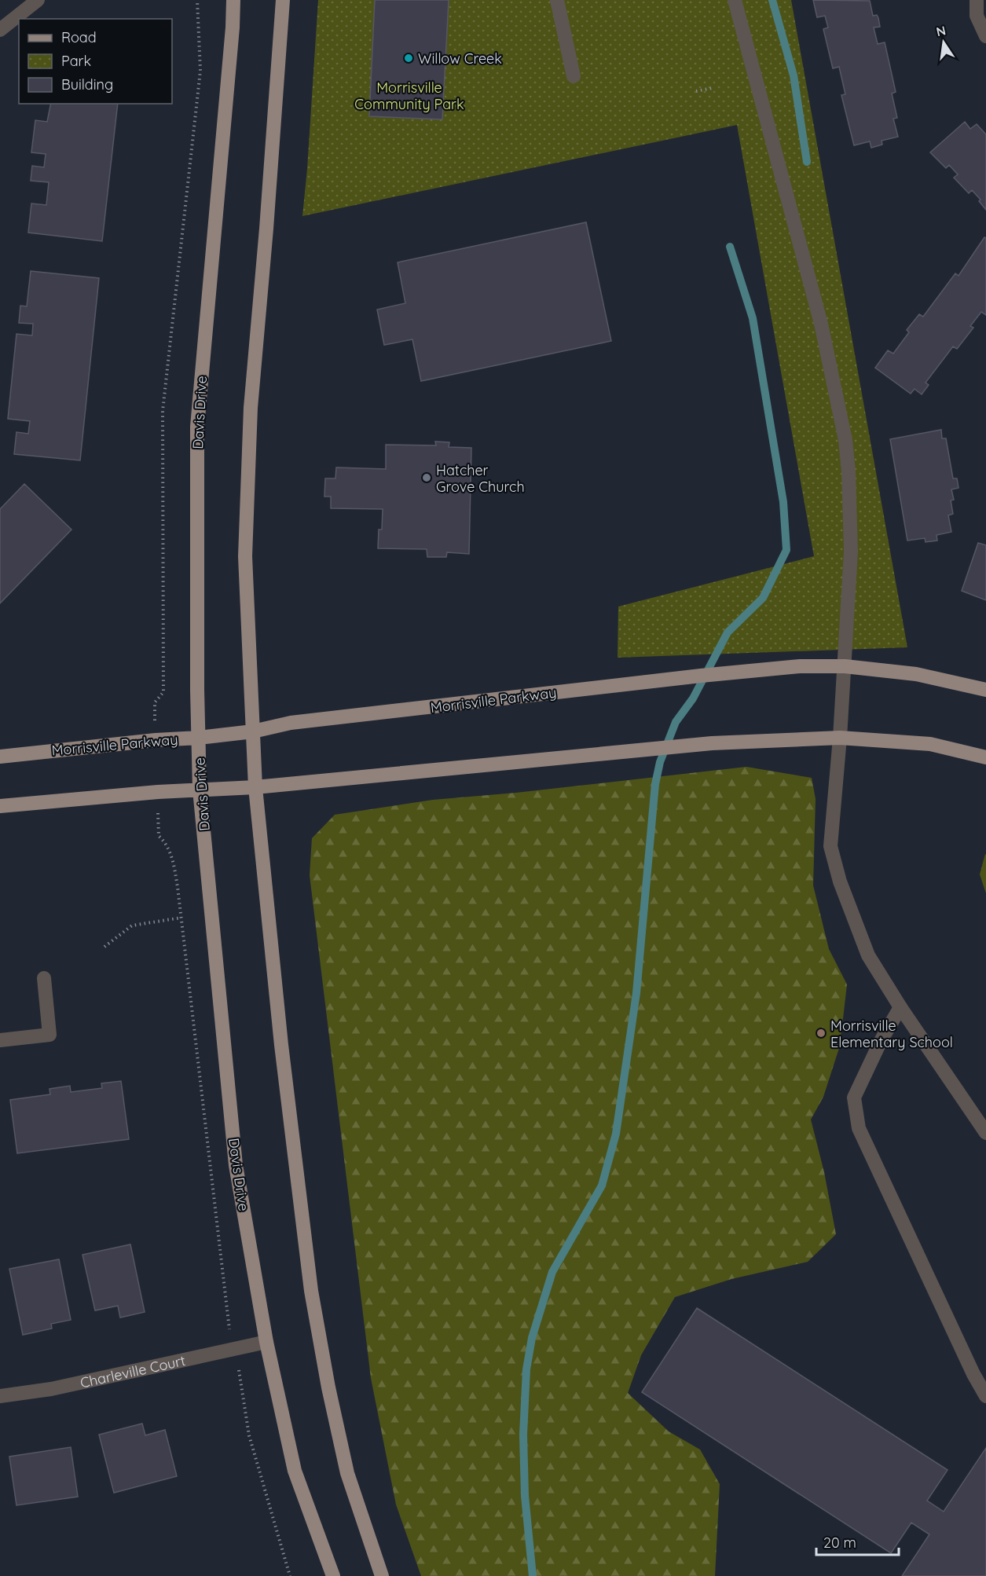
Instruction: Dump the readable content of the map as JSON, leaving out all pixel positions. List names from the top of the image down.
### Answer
{
  "streets": {
    "main road": ["Davis Drive", "Morrisville Parkway"],
    "street": ["Charleville Court"]
  },
  "crossings": [
    ["Davis Drive", "Morrisville Parkway"],
    ["Davis Drive", "Charleville Court"]
  ],
  "parks": ["Morrisville Community Park"],
  "places": ["Willow Creek", "Hatcher Grove Church", "Morrisville Elementary School"],
  "legend": ["Road", "Park", "Building"],
  "scale_bar": "20 m",
  "north": "top"
}
